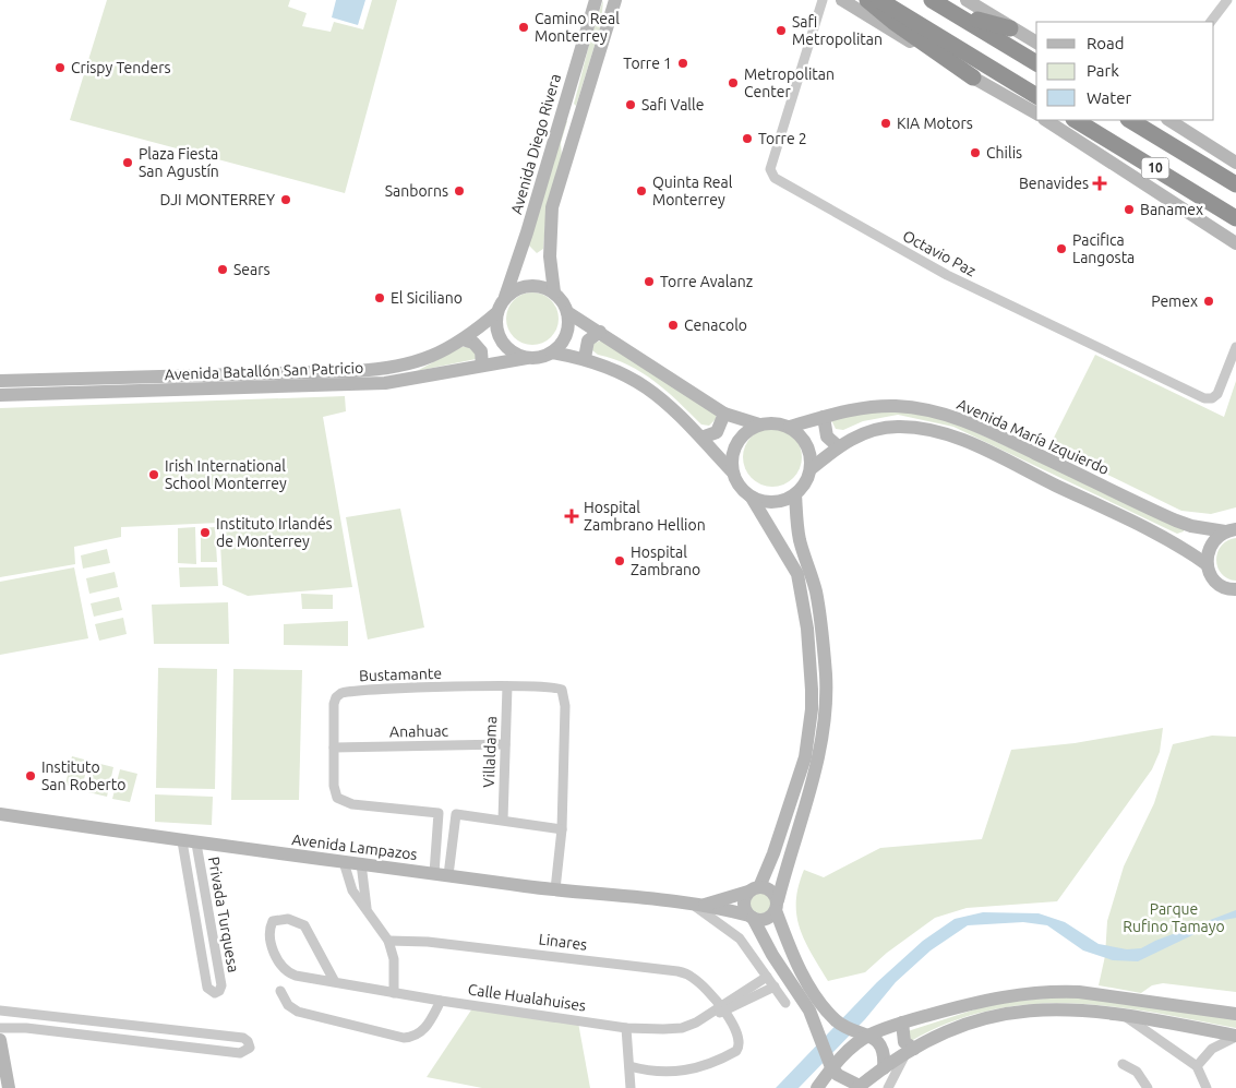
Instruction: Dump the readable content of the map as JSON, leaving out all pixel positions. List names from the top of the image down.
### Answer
{
  "streets": {
    "highway": ["10"],
    "street": [
      "Avenida Diego Rivera",
      "Octavio Paz",
      "Avenida Batallón San Patricio",
      "Avenida María Izquierdo",
      "Bustamante",
      "Anahuac",
      "Villaldama",
      "Avenida Lampazos",
      "Privada Turquesa",
      "Linares",
      "Calle Hualahuises"
    ]
  },
  "crossings": [
    ["Avenida Diego Rivera", "Avenida Batallón San Patricio"],
    ["Bustamante", "Anahuac"],
    ["Bustamante", "Villaldama"],
    ["Bustamante", "Avenida Lampazos"],
    ["Anahuac", "Villaldama"],
    ["Avenida Lampazos", "Privada Turquesa"],
    ["Linares", "Calle Hualahuises"]
  ],
  "parks": ["Parque Rufino Tamayo"],
  "places": {
    "other": [
      "Camino Real Monterrey",
      "Safi Metropolitan",
      "Torre 1",
      "Crispy Tenders",
      "Metropolitan Center",
      "Safi Valle",
      "KIA Motors",
      "Torre 2",
      "Chilis",
      "Plaza Fiesta San Agustín",
      "Sanborns",
      "Quinta Real Monterrey",
      "DJI MONTERREY",
      "Banamex",
      "Pacifica Langosta",
      "Sears",
      "Torre Avalanz",
      "El Siciliano",
      "Pemex",
      "Cenacolo",
      "Irish International School Monterrey",
      "Instituto Irlandés de Monterrey",
      "Hospital Zambrano",
      "Instituto San Roberto"
    ],
    "health": ["Benavides", "Hospital Zambrano Hellion"]
  },
  "legend": ["Road", "Park", "Water"]
}
